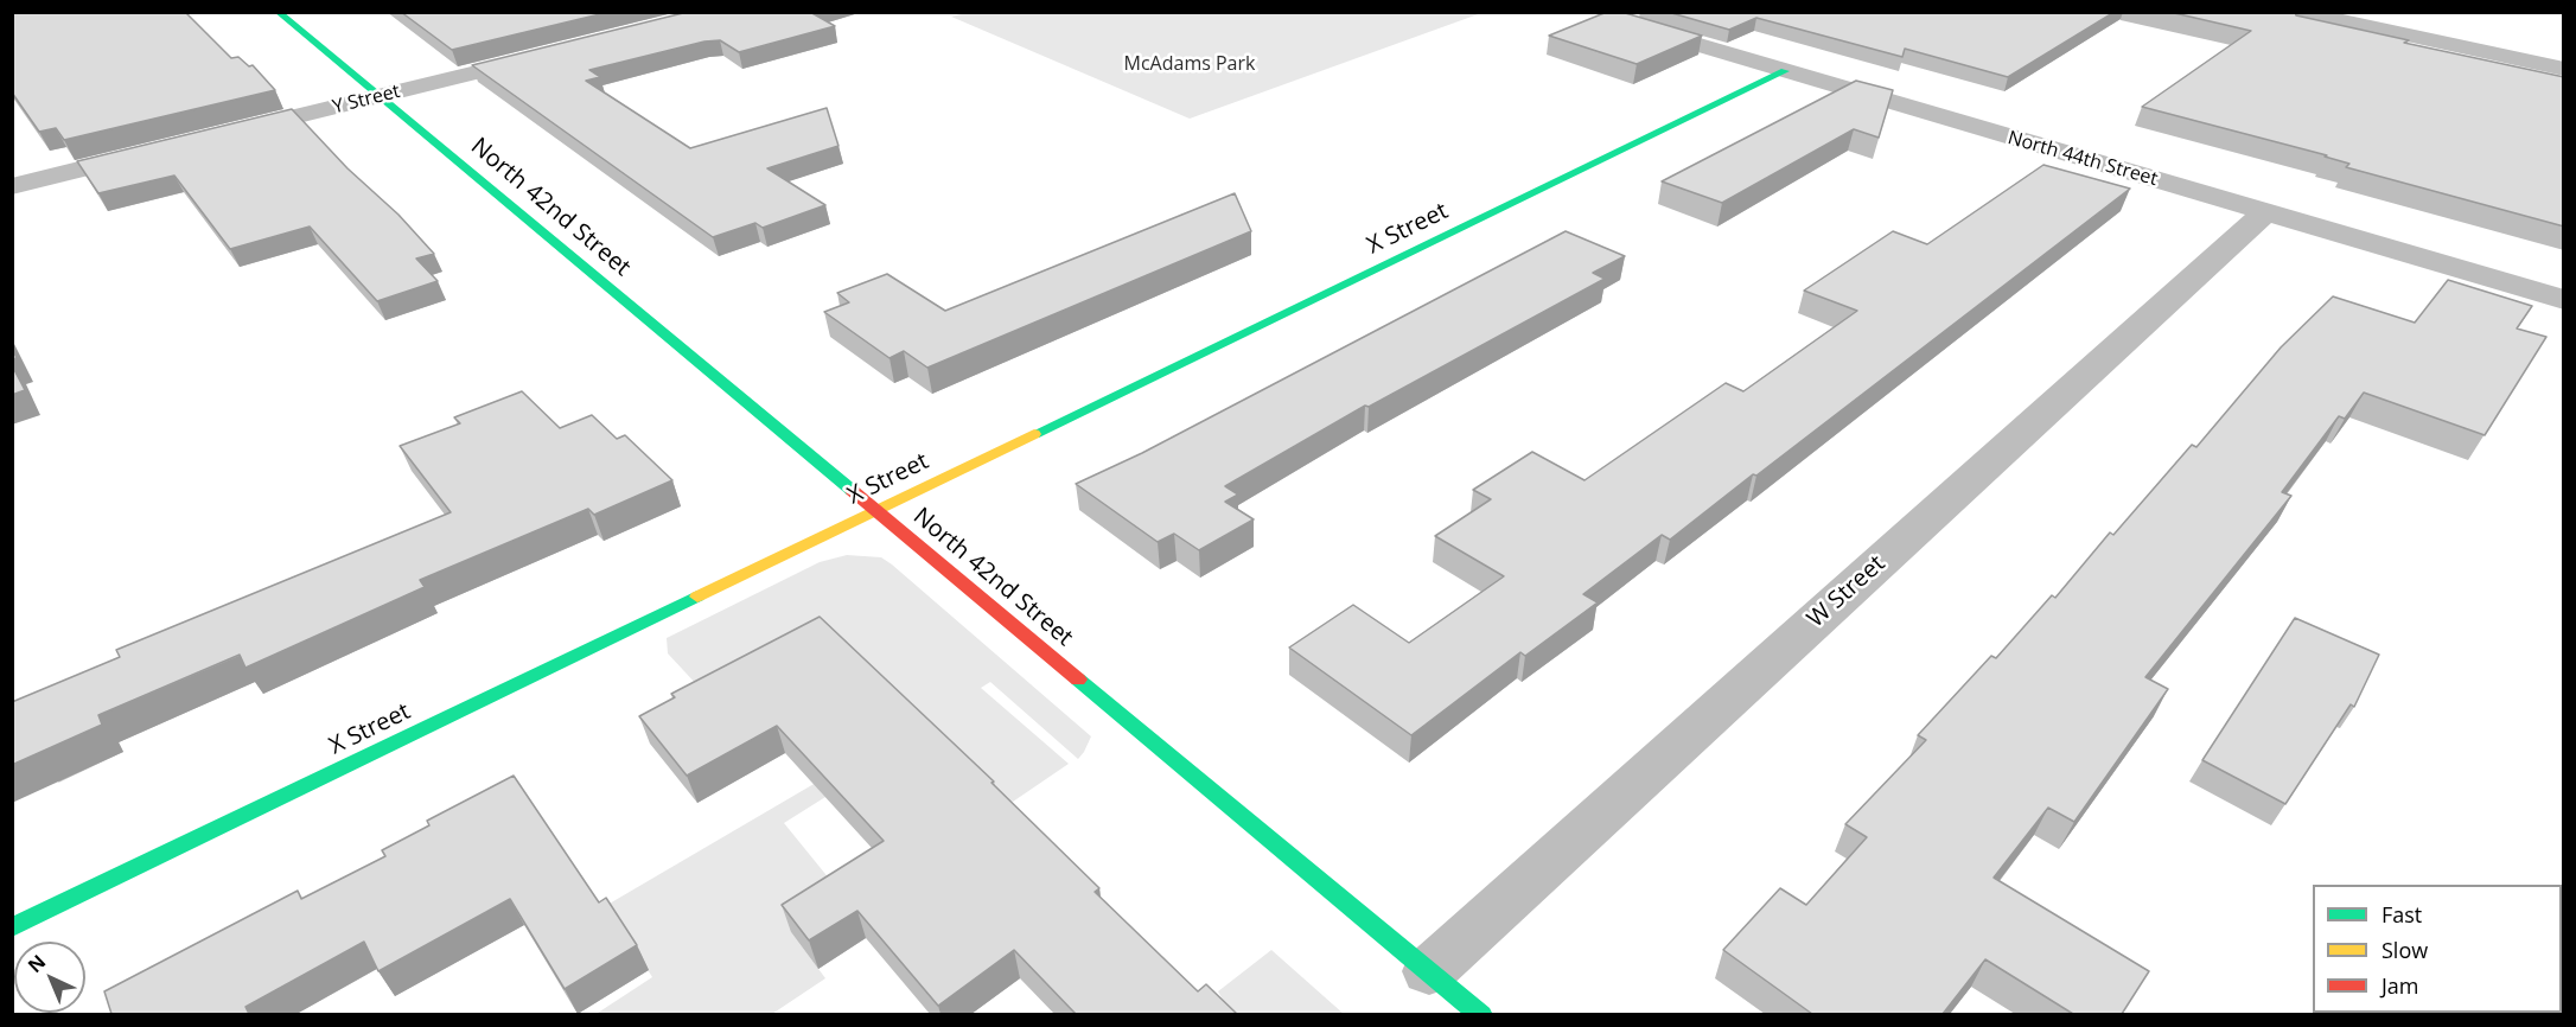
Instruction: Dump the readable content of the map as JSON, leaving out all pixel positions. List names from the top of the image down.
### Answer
{
  "streets": {
    "street": [
      "Y Street",
      "North 44th Street",
      "North 42nd Street",
      "X Street",
      "W Street"
    ]
  },
  "crossings": [
    ["Y Street", "North 42nd Street"],
    ["North 44th Street", "X Street"],
    ["North 44th Street", "W Street"],
    ["North 42nd Street", "X Street"],
    ["North 42nd Street", "W Street"]
  ],
  "parks": ["McAdams Park"],
  "legend": ["Fast", "Slow", "Jam"],
  "north": "top left"
}
